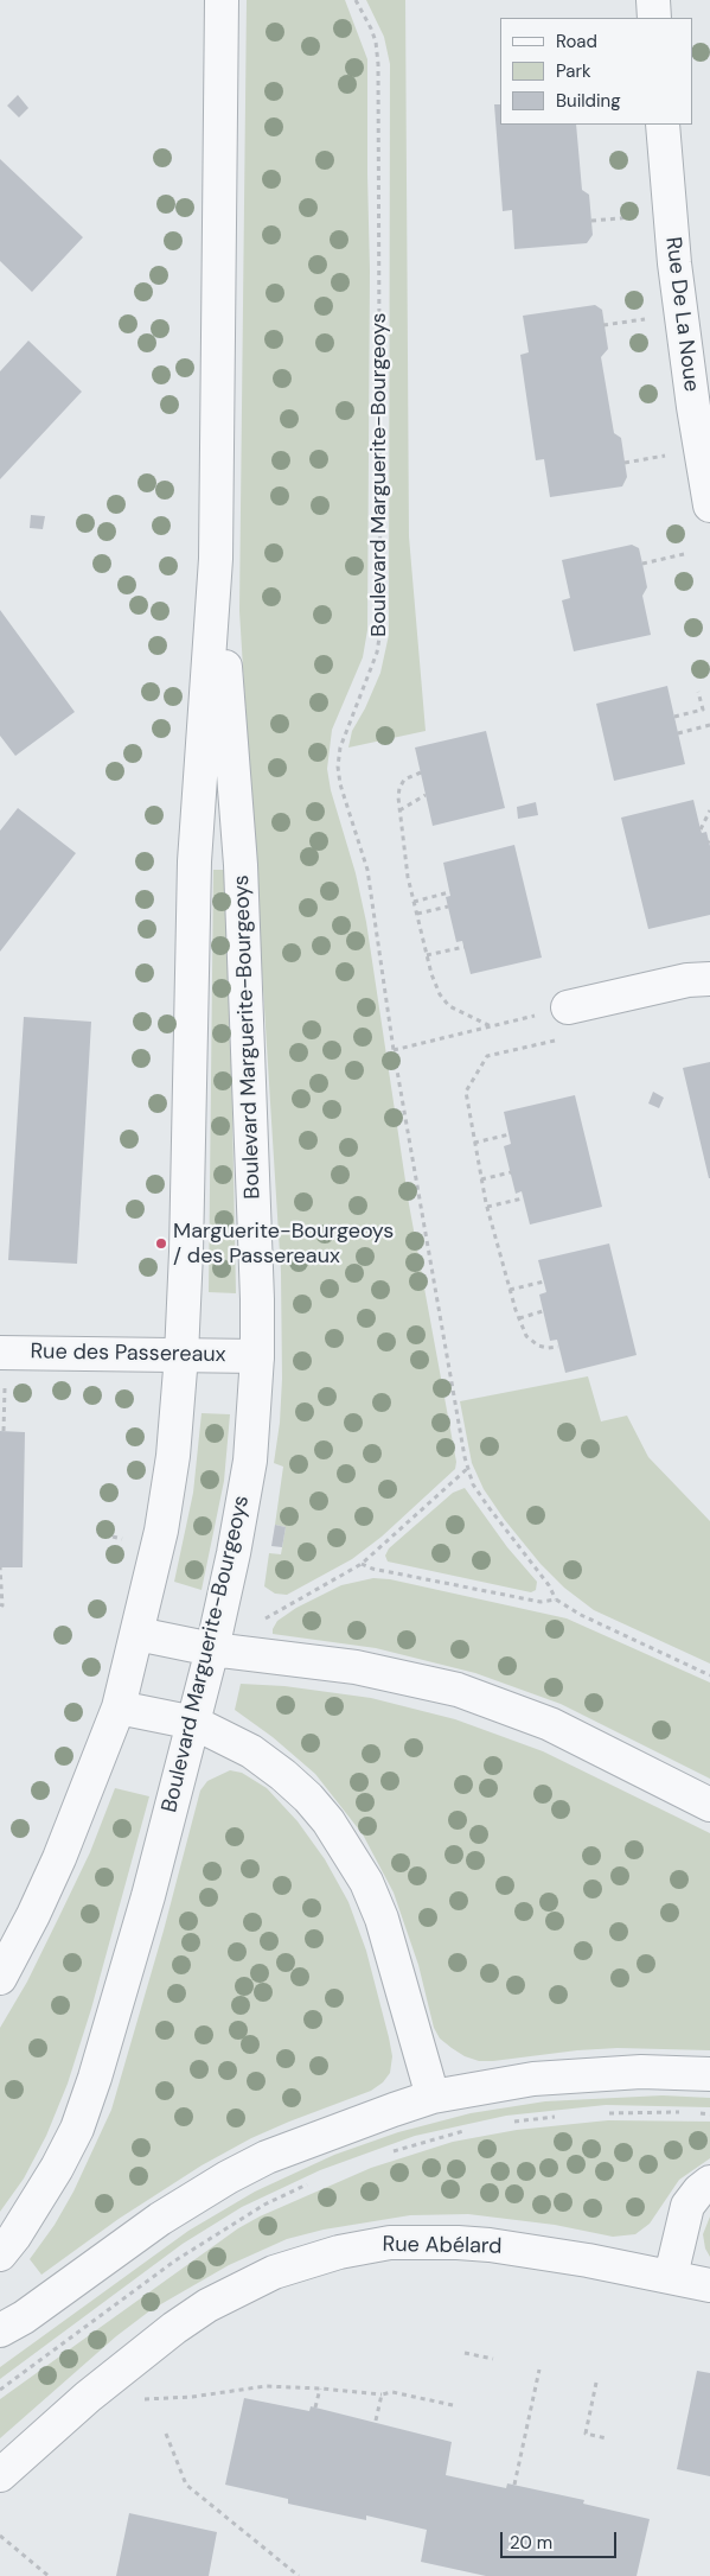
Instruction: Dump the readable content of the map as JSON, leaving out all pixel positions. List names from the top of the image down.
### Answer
{
  "streets": {
    "street": [
      "Rue De La Noue",
      "Boulevard Marguerite-Bourgeoys",
      "Rue des Passereaux",
      "Rue Abélard"
    ]
  },
  "crossings": [
    ["Boulevard Marguerite-Bourgeoys", "Rue des Passereaux"]
  ],
  "places": ["Marguerite-Bourgeoys / des Passereaux"],
  "legend": ["Road", "Park", "Building"],
  "scale_bar": "20 m"
}
